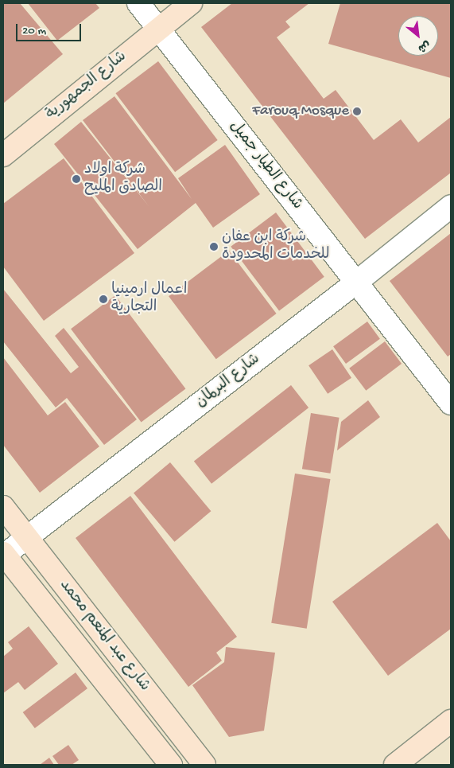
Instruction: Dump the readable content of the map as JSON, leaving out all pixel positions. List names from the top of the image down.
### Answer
{
  "streets": {
    "street": [
      "شارع الجمهورية",
      "شارع الطيار جميل",
      "شارع البرلمان",
      "شارع عبد المنعم محمد"
    ]
  },
  "crossings": [
    ["شارع الجمهورية", "شارع الطيار جميل"],
    ["شارع الطيار جميل", "شارع البرلمان"],
    ["شارع البرلمان", "شارع عبد المنعم محمد"]
  ],
  "places": [
    "Farouq Mosque",
    "شركة اولاد الصادق المليح",
    "شركة ابن عفان للخدمات المحدودة",
    "اعمال ارمينيا التجارية"
  ],
  "scale_bar": "20 m",
  "north": "bottom right"
}
